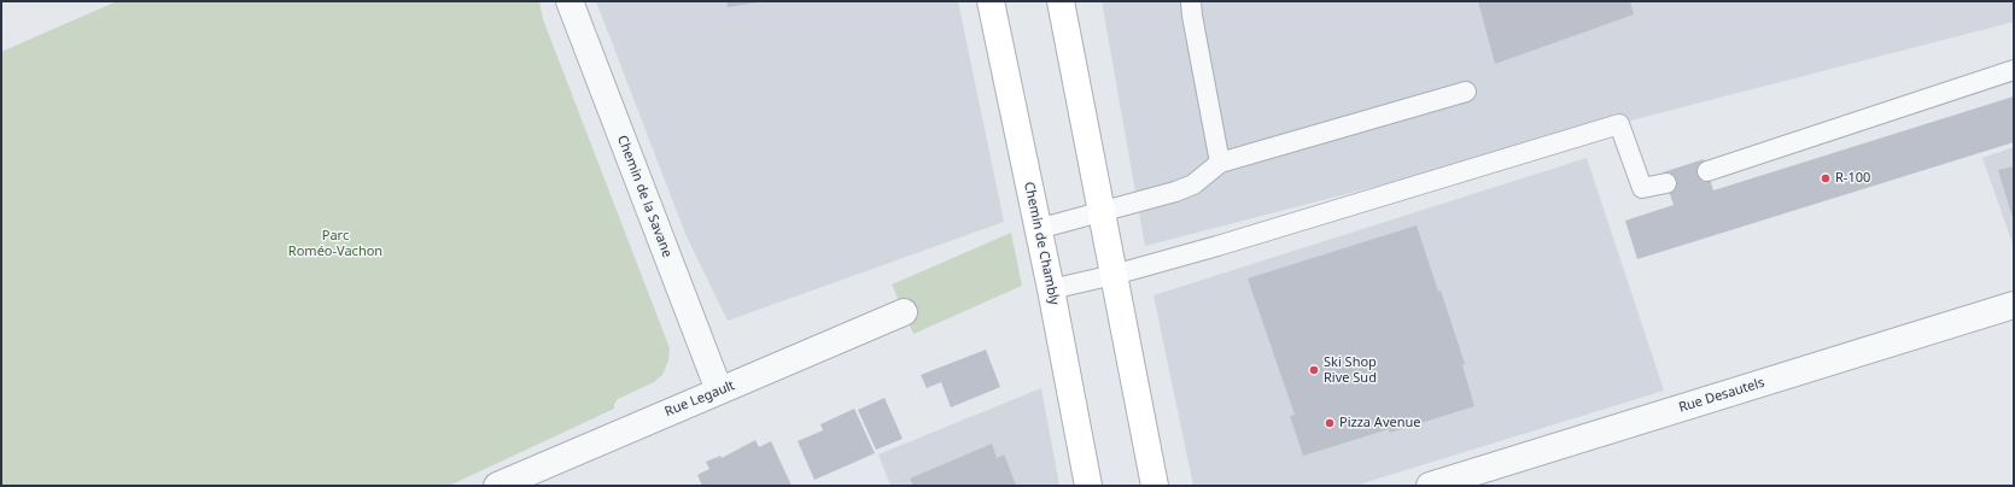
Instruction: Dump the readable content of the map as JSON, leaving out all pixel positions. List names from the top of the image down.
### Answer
{
  "streets": {
    "main road": ["Chemin de Chambly"],
    "street": ["Chemin de la Savane", "Rue Desautels", "Rue Legault"]
  },
  "crossings": [
    ["Chemin de la Savane", "Rue Legault"]
  ],
  "parks": ["Parc Roméo-Vachon"],
  "places": ["R-100", "Ski Shop Rive Sud", "Pizza Avenue"]
}
